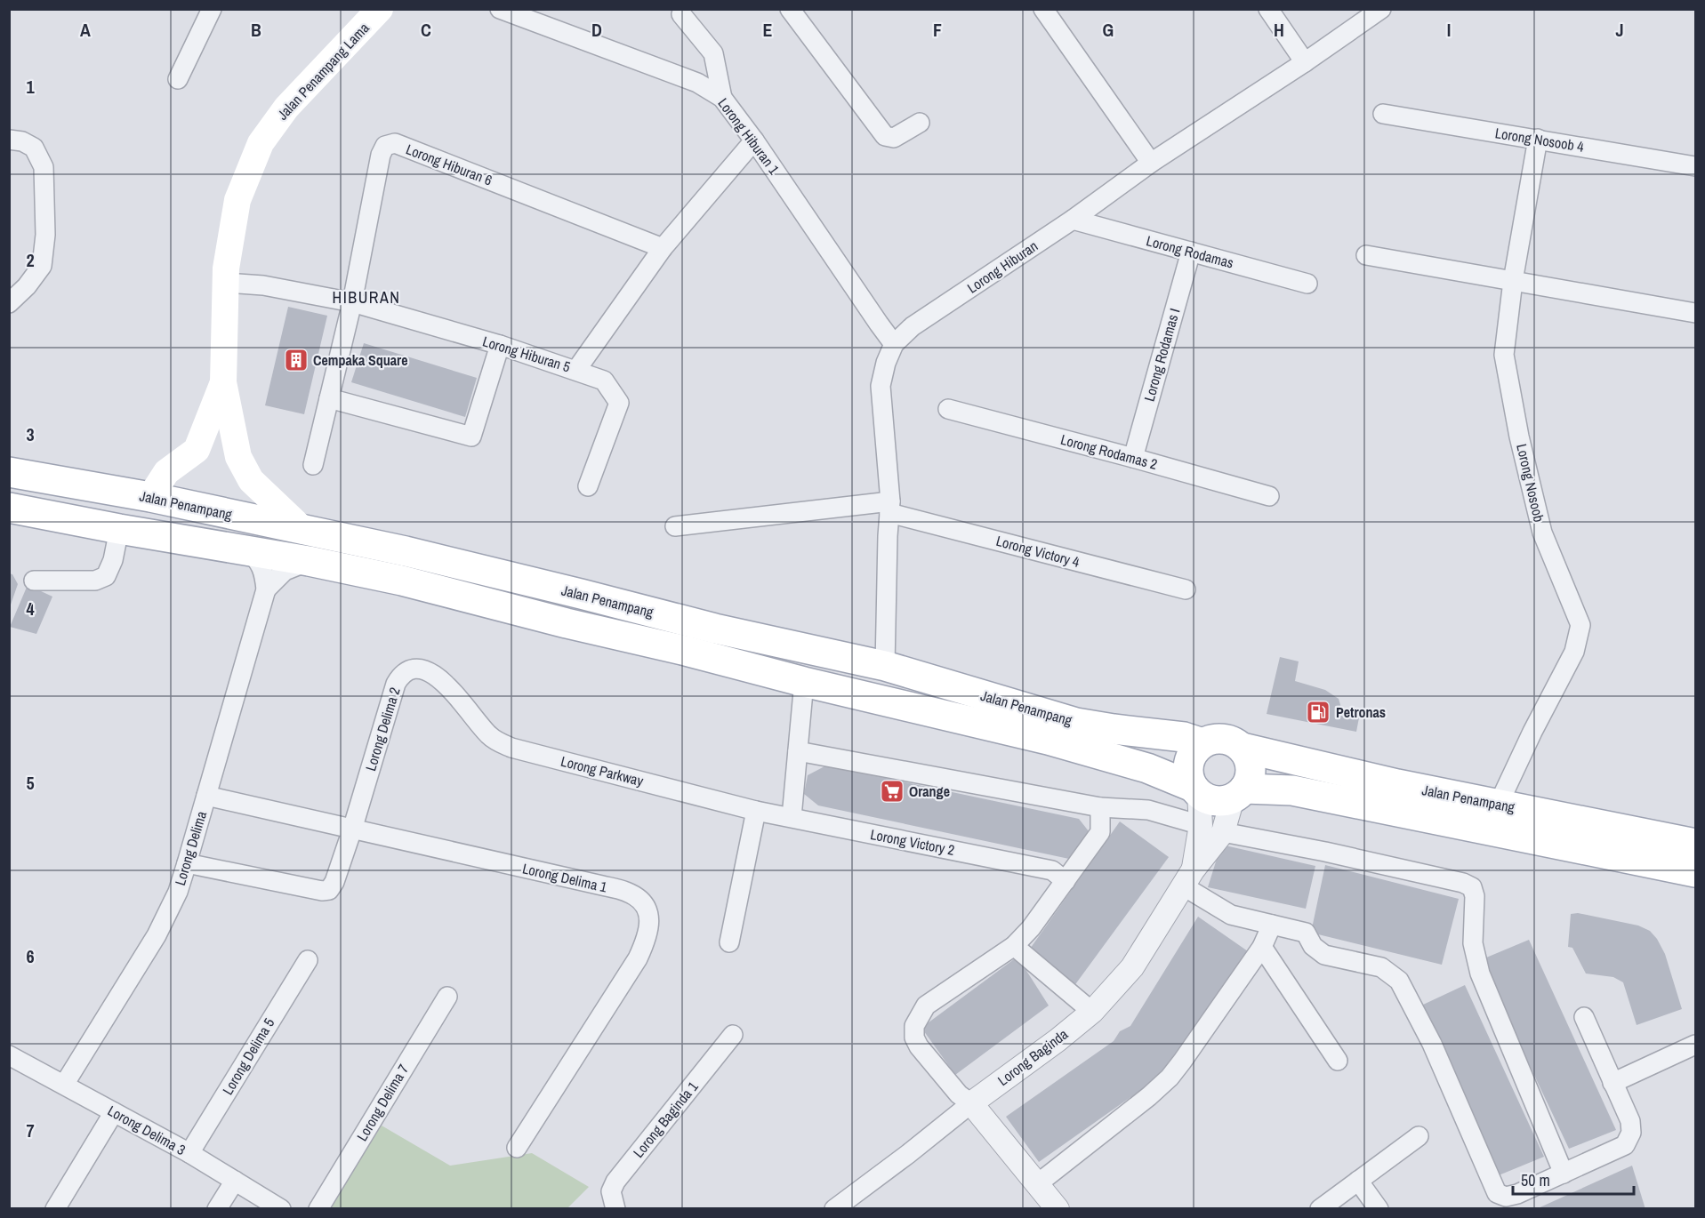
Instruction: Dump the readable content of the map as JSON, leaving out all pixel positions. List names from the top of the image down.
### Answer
{
  "streets": {
    "main road": ["Jalan Penampang Lama", "Jalan Penampang"],
    "street": [
      "Lorong Hiburan 1",
      "Lorong Nosoob 4",
      "Lorong Hiburan 6",
      "Lorong Rodamas",
      "Lorong Hiburan",
      "Lorong Hiburan 5",
      "Lorong Rodamas I",
      "Lorong Rodamas 2",
      "Lorong Nosoob",
      "Lorong Victory 4",
      "Lorong Delima 2",
      "Lorong Parkway",
      "Lorong Victory 2",
      "Lorong Delima",
      "Lorong Delima 1",
      "Lorong Delima 5",
      "Lorong Baginda",
      "Lorong Delima 7",
      "Lorong Baginda 1",
      "Lorong Delima 3"
    ]
  },
  "crossings": [
    ["Jalan Penampang Lama", "Lorong Hiburan 5"],
    ["Jalan Penampang Lama", "Jalan Penampang"],
    ["Lorong Hiburan 1", "Lorong Hiburan"],
    ["Lorong Hiburan 1", "Lorong Hiburan 5"],
    ["Lorong Nosoob 4", "Lorong Nosoob"],
    ["Lorong Hiburan 6", "Lorong Hiburan 5"],
    ["Lorong Rodamas", "Lorong Hiburan"],
    ["Lorong Rodamas", "Lorong Rodamas I"],
    ["Lorong Hiburan", "Jalan Penampang"],
    ["Lorong Hiburan", "Lorong Victory 4"],
    ["Lorong Rodamas I", "Lorong Rodamas 2"],
    ["Lorong Nosoob", "Jalan Penampang"],
    ["Jalan Penampang", "Lorong Delima"],
    ["Jalan Penampang", "Lorong Baginda"],
    ["Lorong Delima 2", "Lorong Parkway"],
    ["Lorong Delima 2", "Lorong Delima 1"],
    ["Lorong Parkway", "Lorong Victory 2"],
    ["Lorong Delima", "Lorong Delima 1"],
    ["Lorong Delima", "Lorong Delima 3"],
    ["Lorong Delima 5", "Lorong Delima 3"]
  ],
  "districts": ["HIBURAN"],
  "places": {
    "building": ["Cempaka Square"],
    "fuel station": ["Petronas"],
    "supermarket": ["Orange"]
  },
  "scale_bar": "50 m",
  "grid": {
    "columns": [
      "A",
      "B",
      "C",
      "D",
      "E",
      "F",
      "G",
      "H",
      "I",
      "J"
    ],
    "rows": [
      "1",
      "2",
      "3",
      "4",
      "5",
      "6",
      "7"
    ]
  }
}
